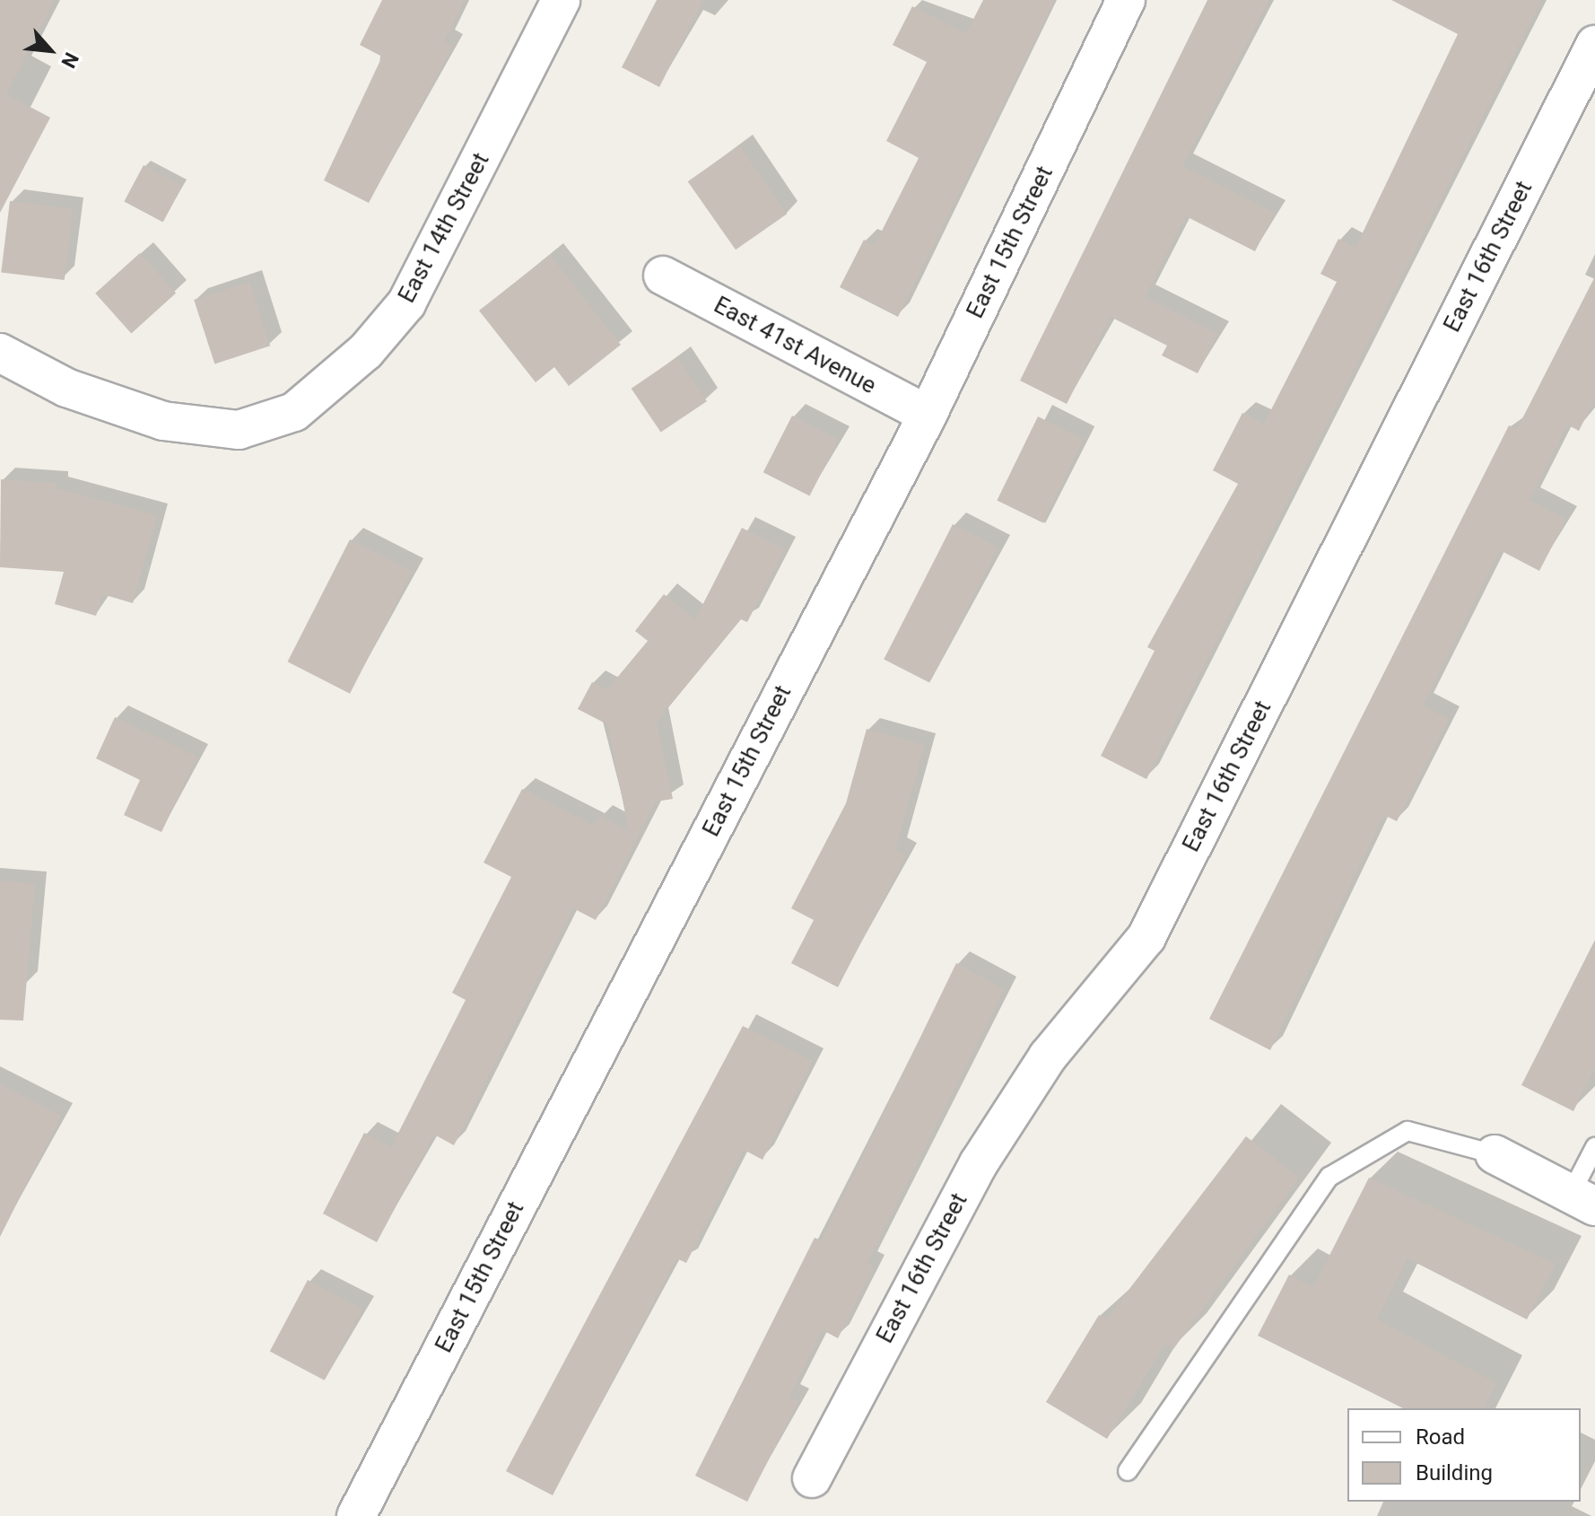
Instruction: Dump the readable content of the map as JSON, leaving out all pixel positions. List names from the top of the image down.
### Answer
{
  "streets": {
    "street": [
      "East 14th Street",
      "East 15th Street",
      "East 16th Street",
      "East 41st Avenue"
    ]
  },
  "crossings": [
    ["East 15th Street", "East 41st Avenue"]
  ],
  "legend": ["Road", "Building"],
  "north": "bottom right"
}
